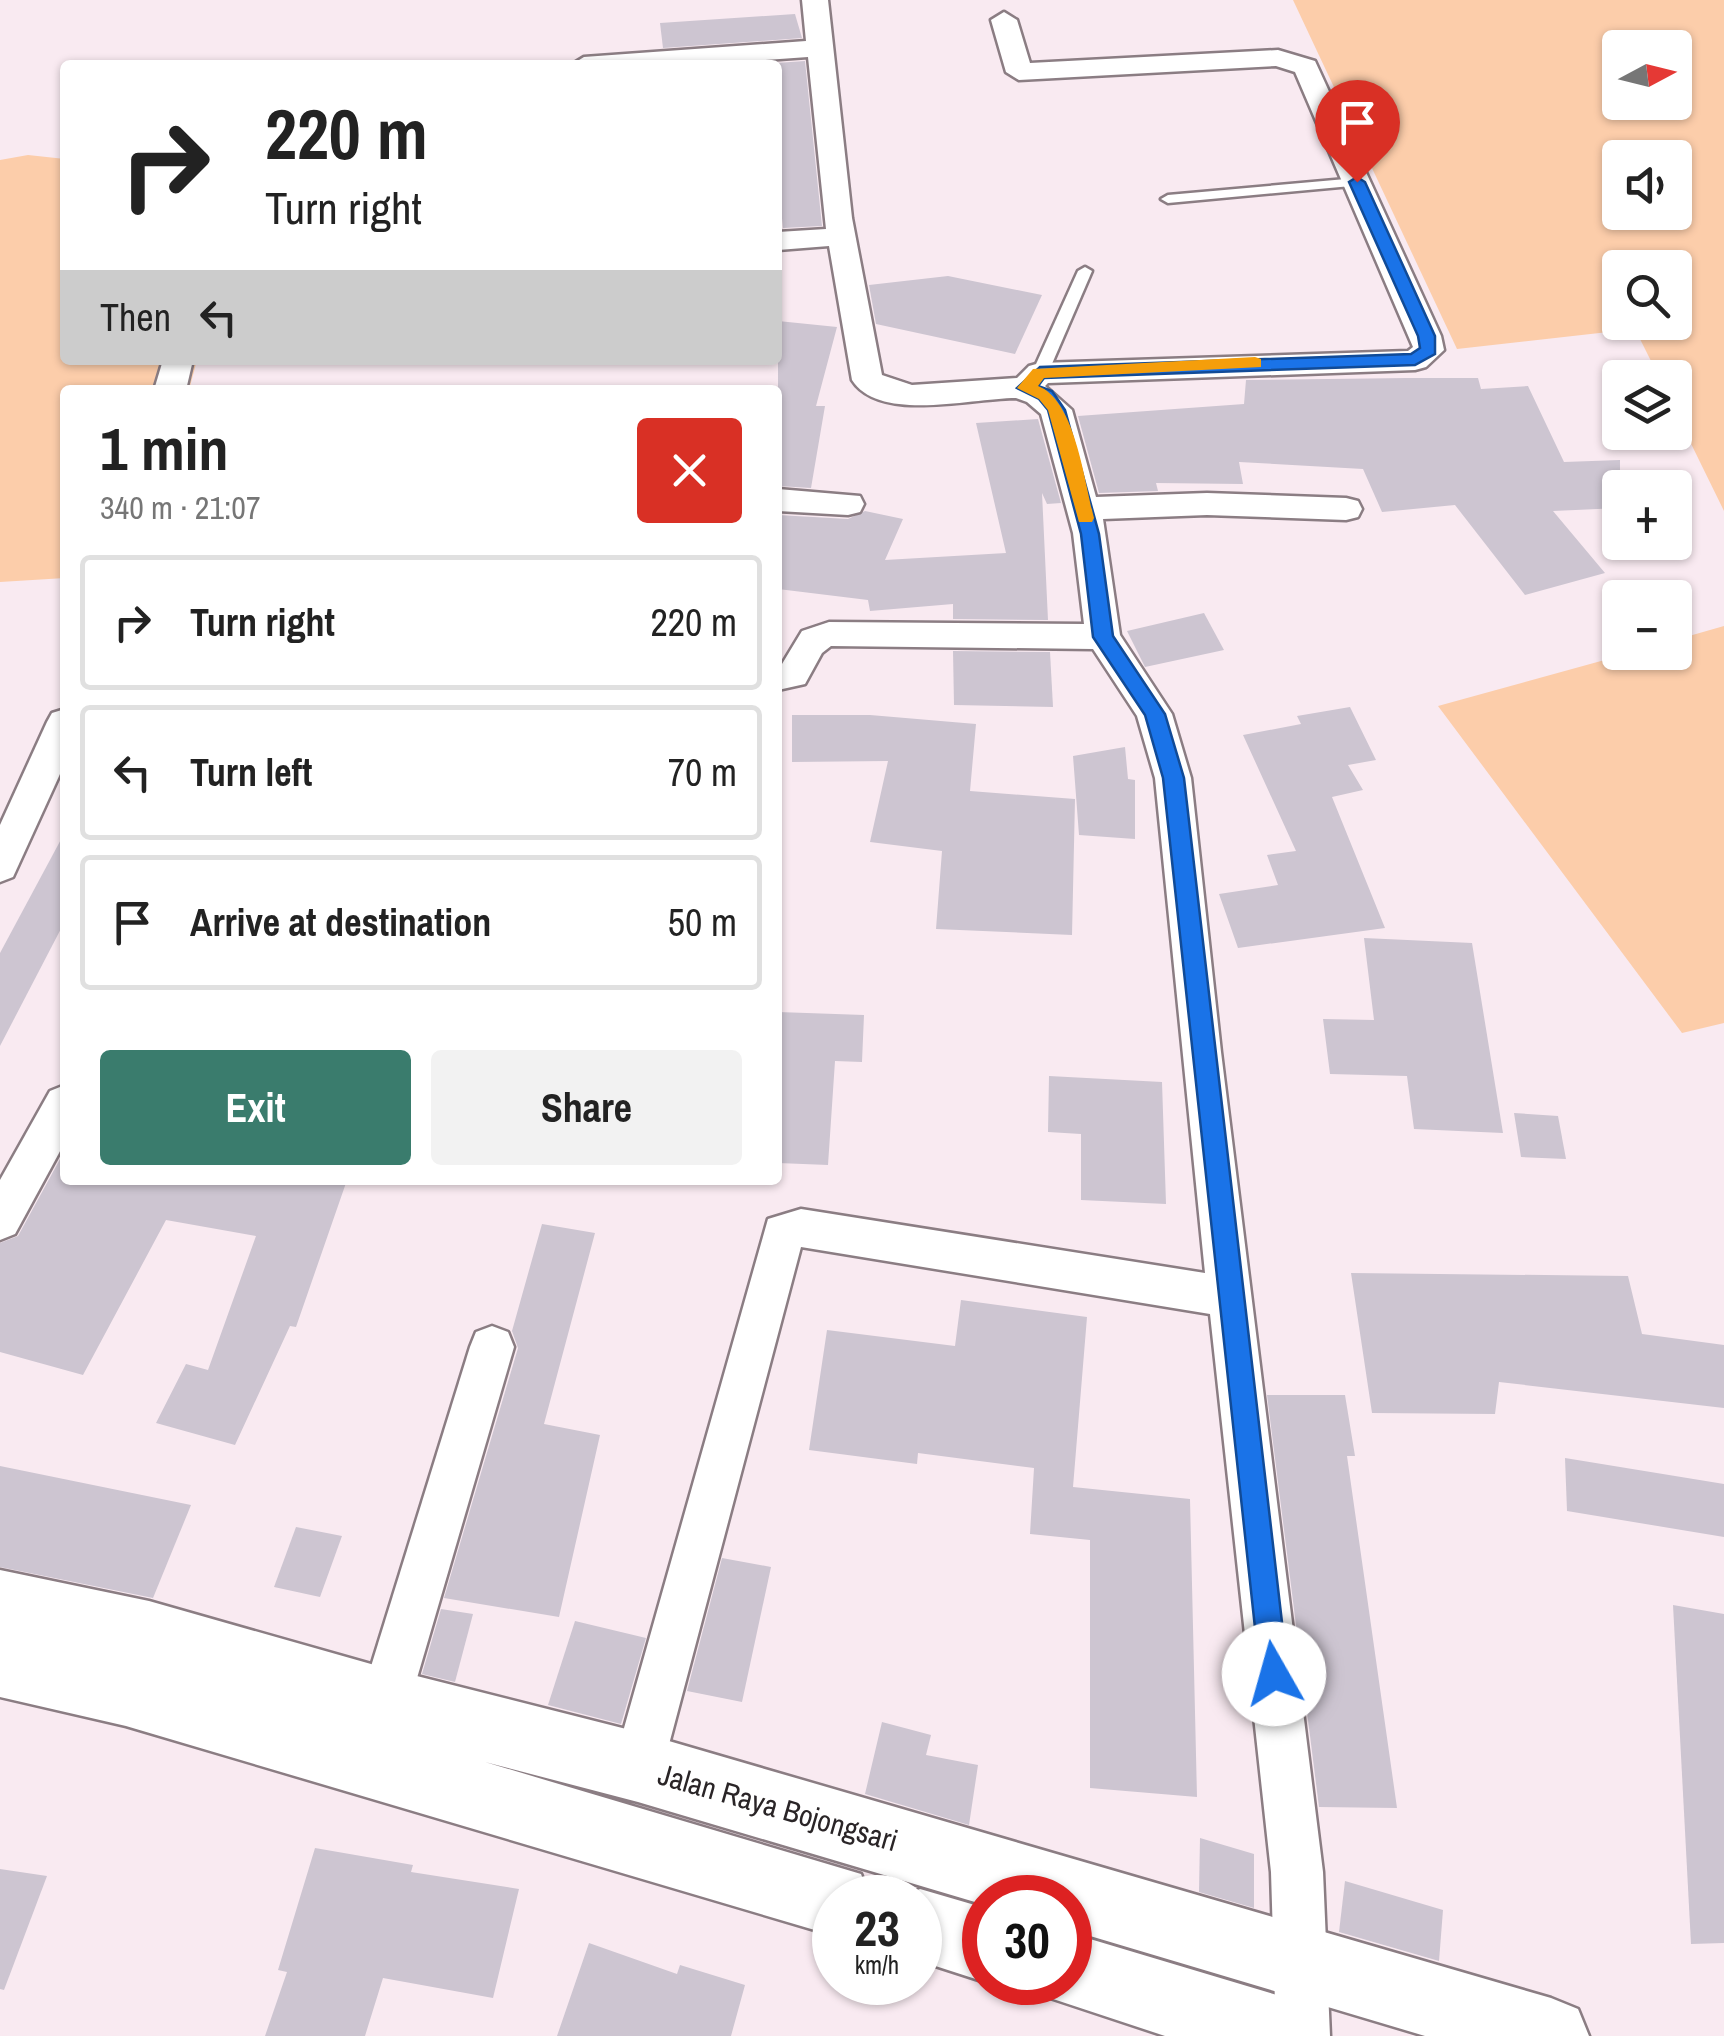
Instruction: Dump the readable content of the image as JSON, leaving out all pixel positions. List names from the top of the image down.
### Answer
{
  "streets": {
    "highway": ["Jalan Raya Bojongsari"]
  },
  "north": "right",
  "page": {
    "map_buttons": ["+", "−"],
    "turn": ["220 m", "Turn right"],
    "then": "Then",
    "heading": ["1 min", "340 m · 21:07"],
    "list": [
      {
        "name": "Turn right",
        "value": "220 m"
      },
      {
        "name": "Turn left",
        "value": "70 m"
      },
      {
        "name": "Arrive at destination",
        "value": "50 m"
      }
    ],
    "buttons": ["Exit", "Share"],
    "speed": "23 km/h",
    "limit": "30"
  }
}
